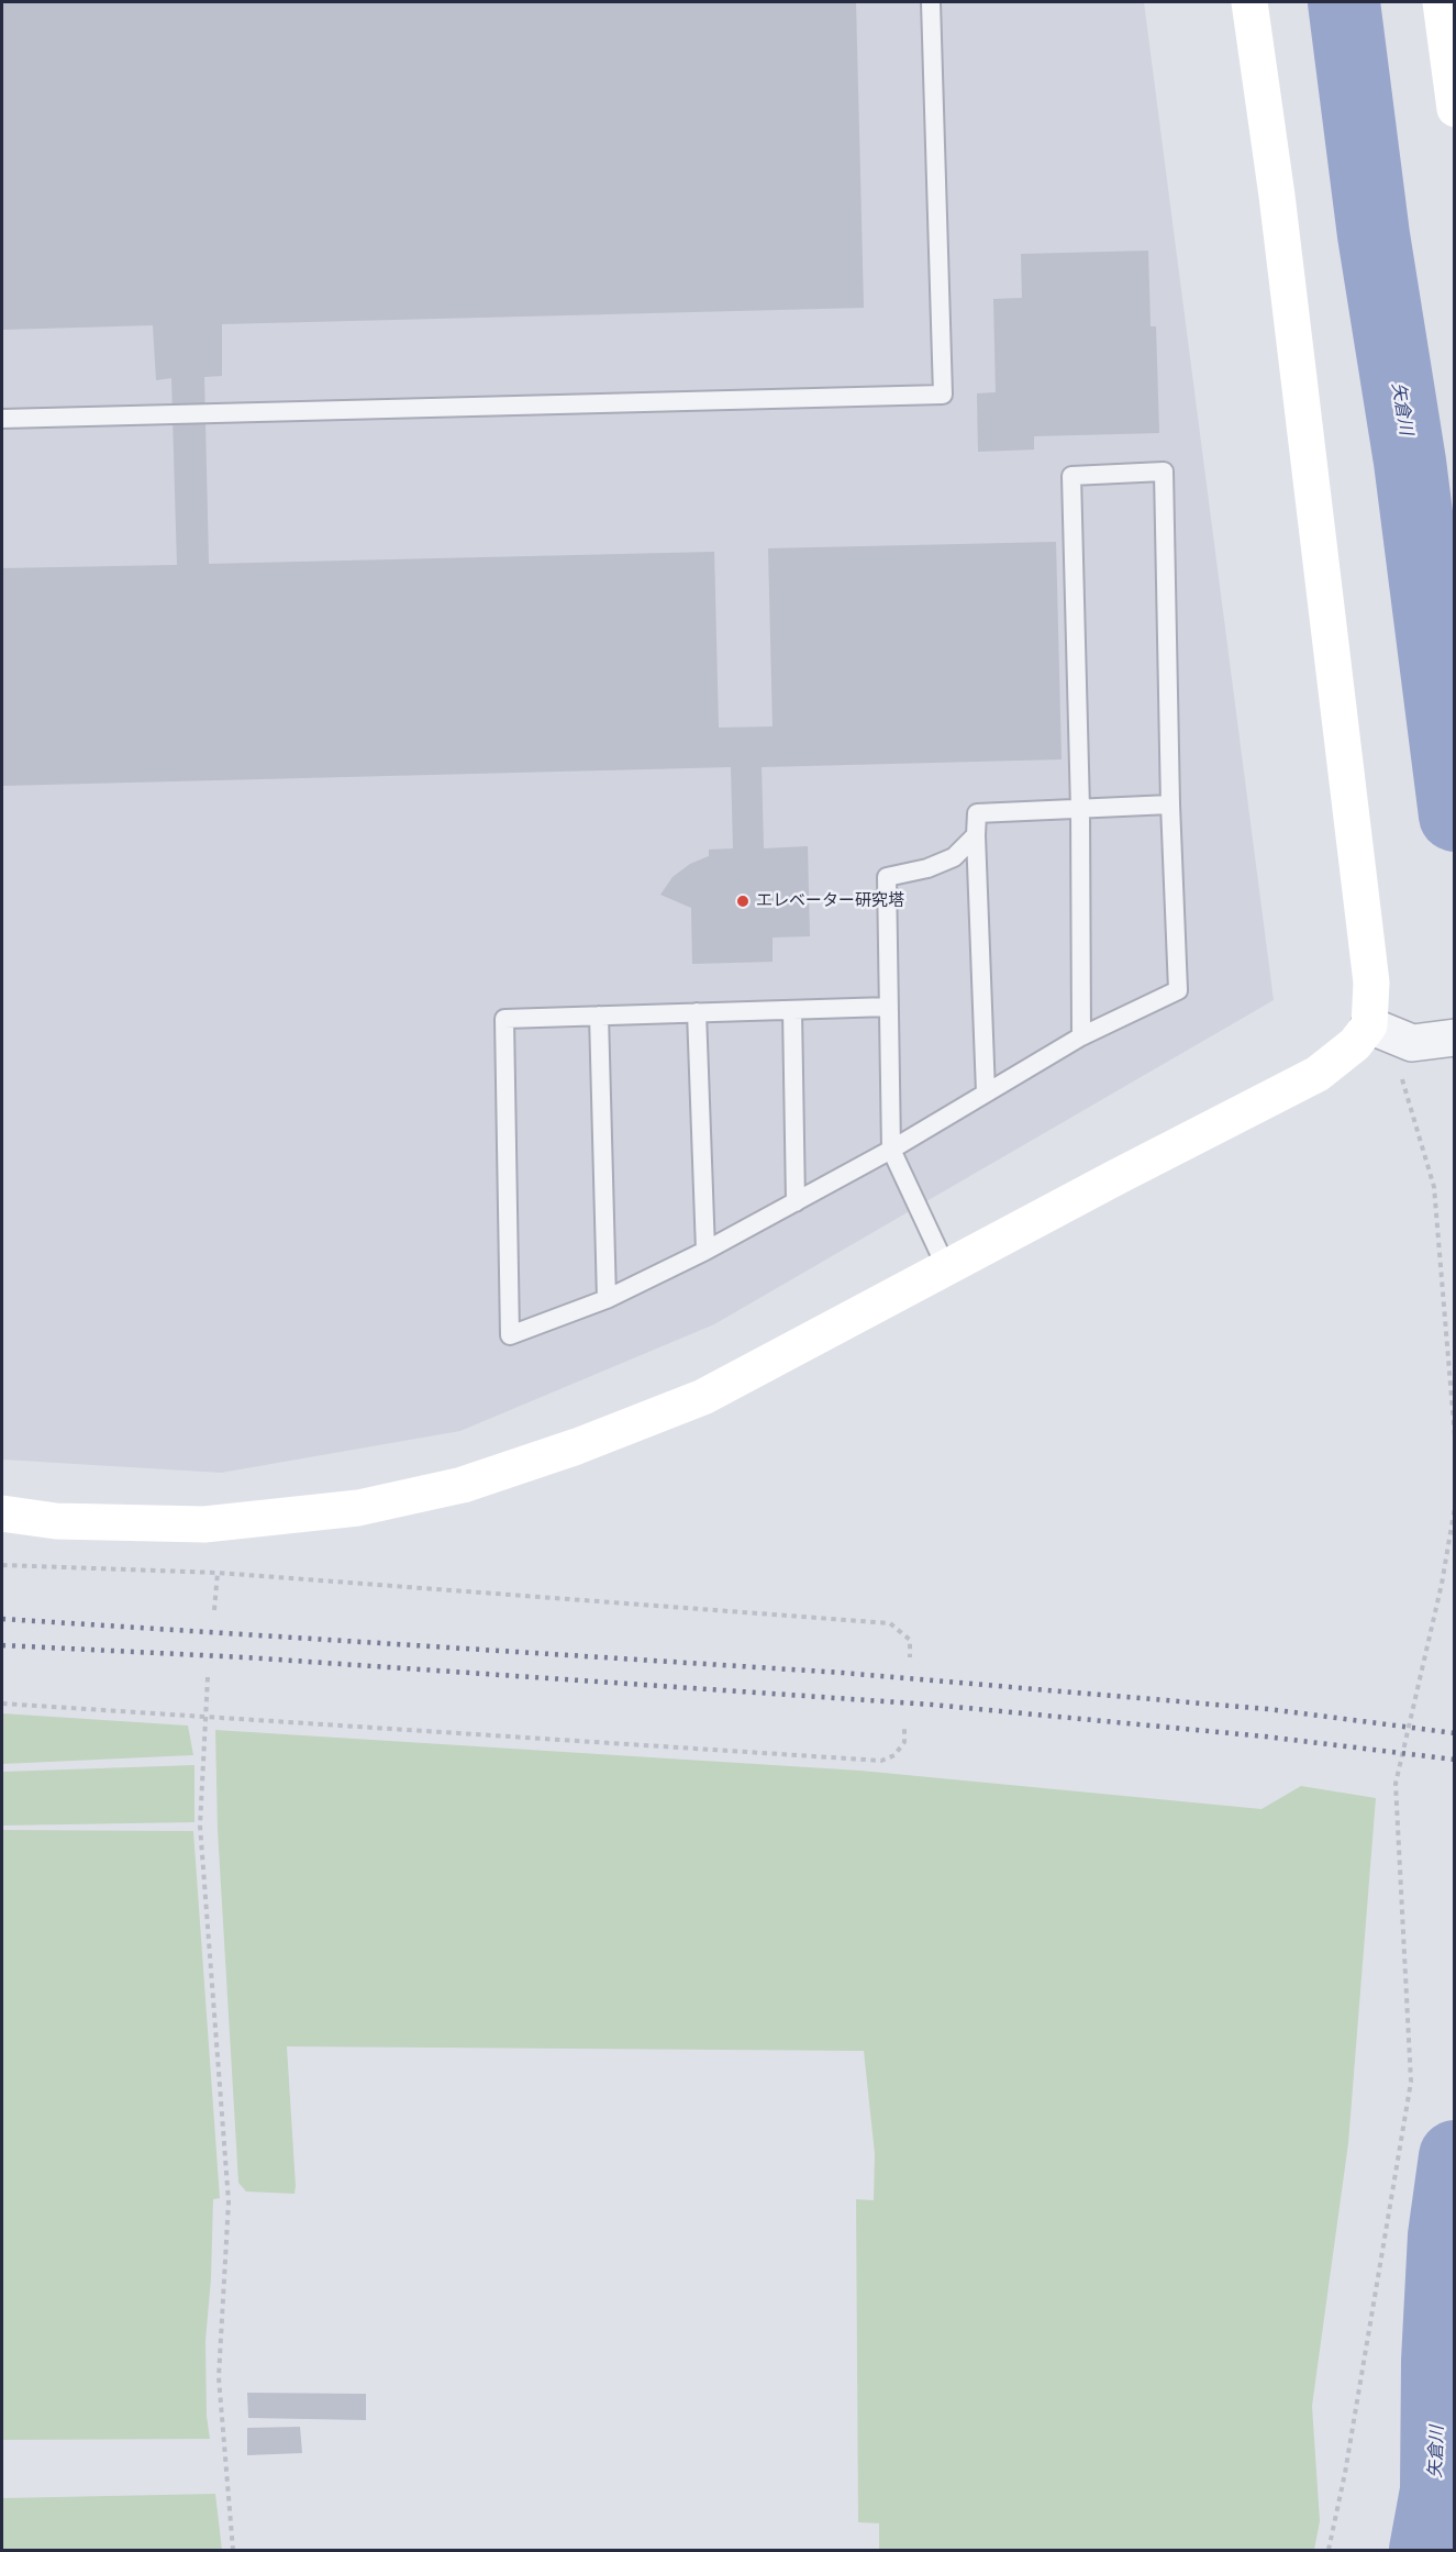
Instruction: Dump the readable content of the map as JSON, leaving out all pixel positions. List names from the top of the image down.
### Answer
{
  "water": ["矢倉川"],
  "places": ["エレベーター研究塔"]
}
